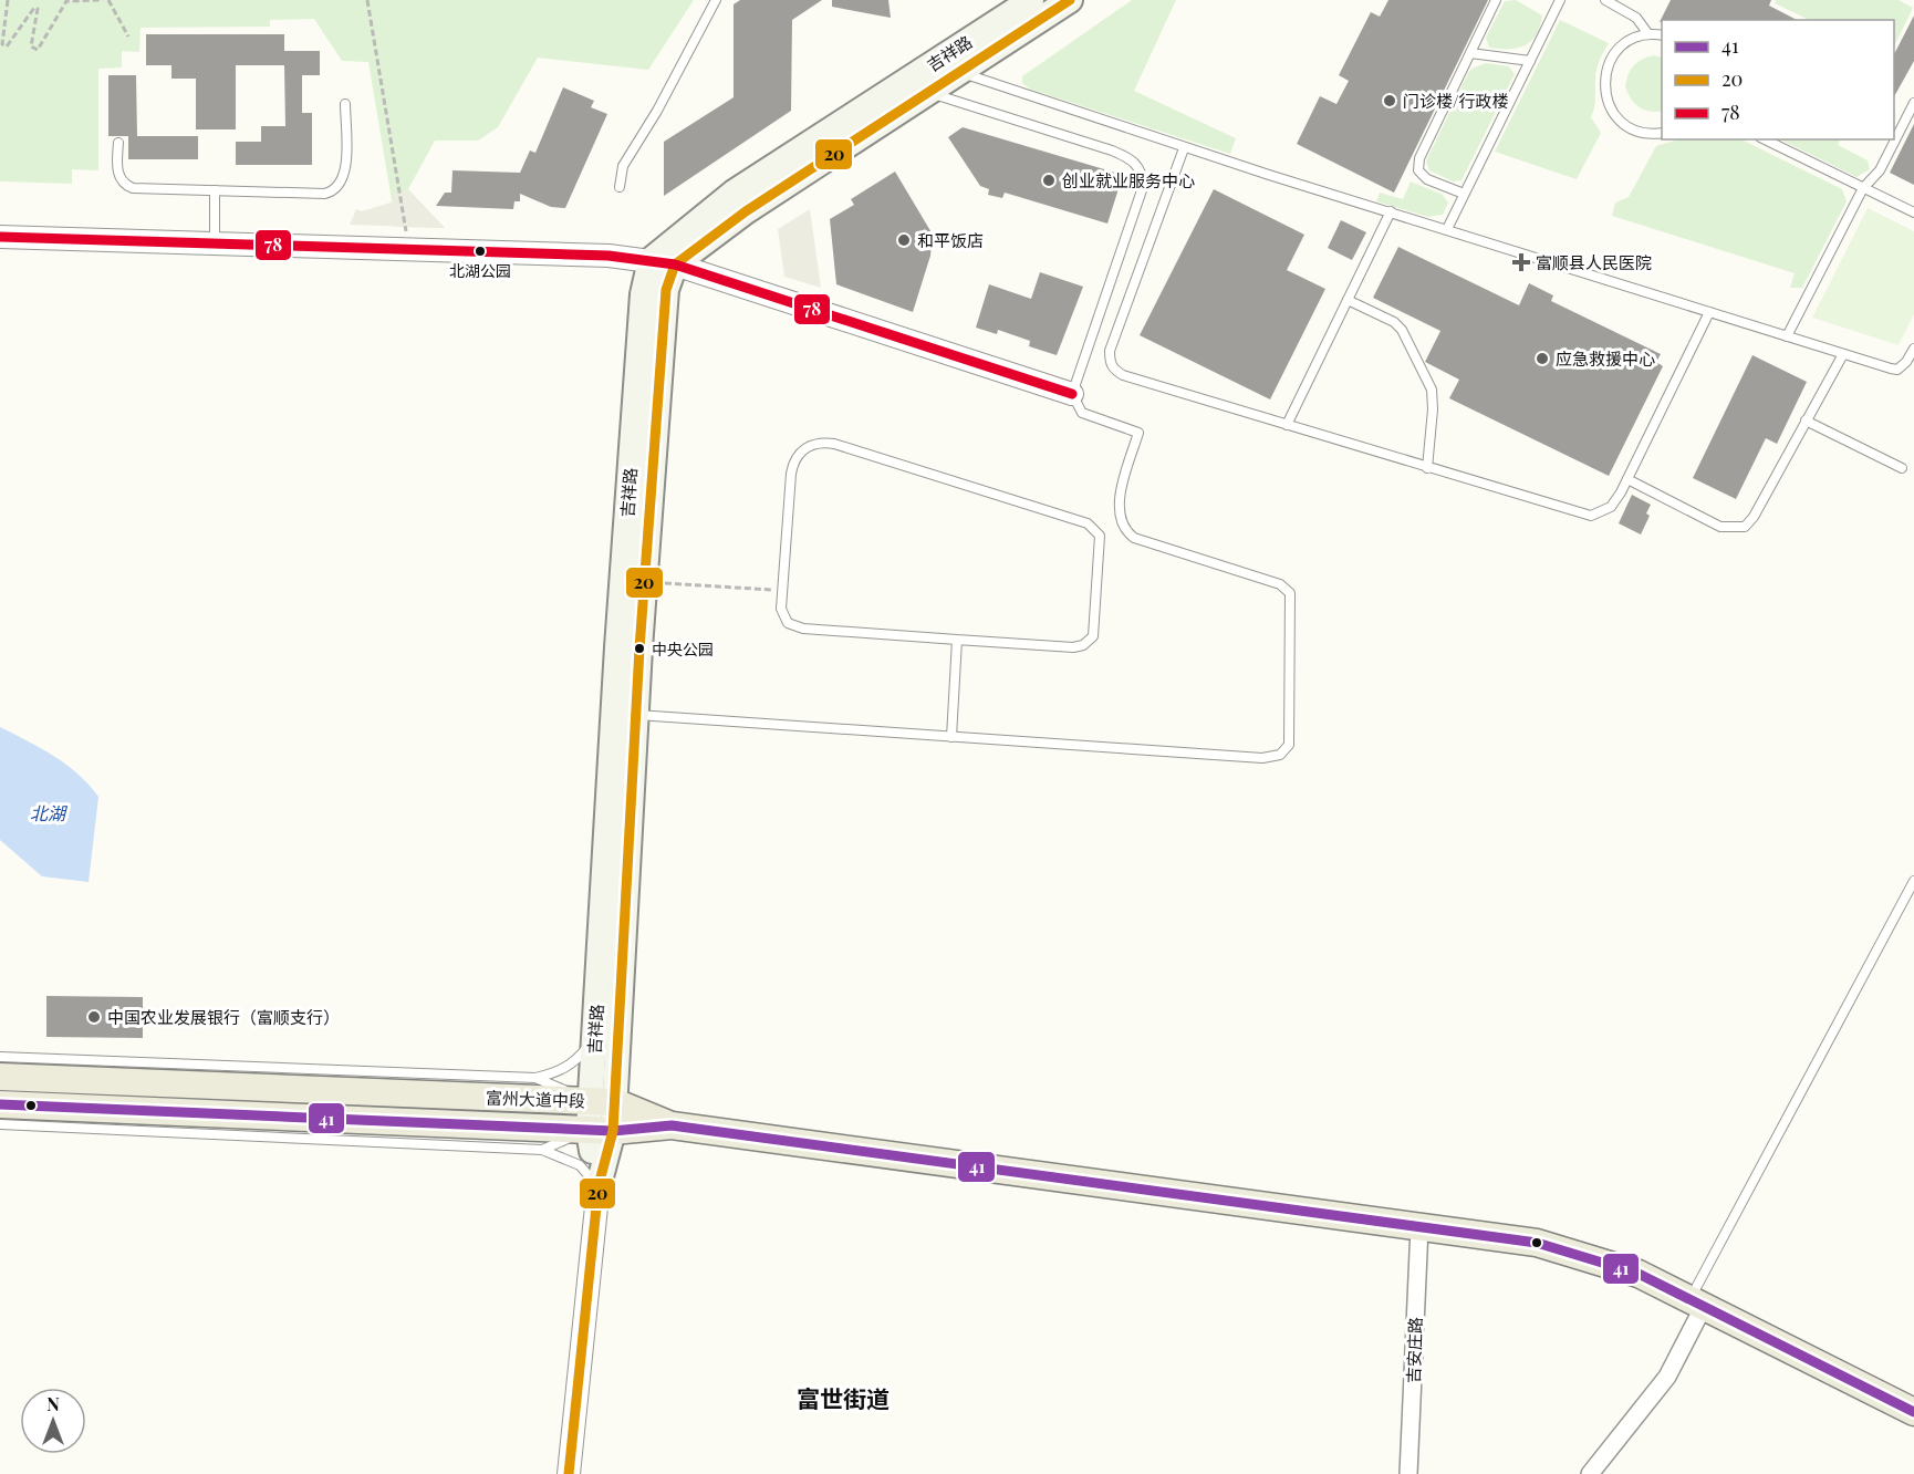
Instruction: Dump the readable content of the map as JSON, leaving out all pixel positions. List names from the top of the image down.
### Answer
{
  "streets": {
    "main road": ["吉祥路", "富州大道中段"],
    "street": ["吉安庄路"]
  },
  "crossings": [
    ["吉祥路", "富州大道中段"]
  ],
  "districts": ["富世街道"],
  "water": ["北湖"],
  "places": {
    "other": [
      "门诊楼/行政楼",
      "创业就业服务中心",
      "和平饭店",
      "北湖公园",
      "应急救援中心",
      "中央公园",
      "中国农业发展银行（富顺支行）"
    ],
    "health": ["富顺县人民医院"]
  },
  "lines": ["transit line 20", "transit line 78", "transit line 41"],
  "legend": ["41", "20", "78"],
  "north": "top"
}
